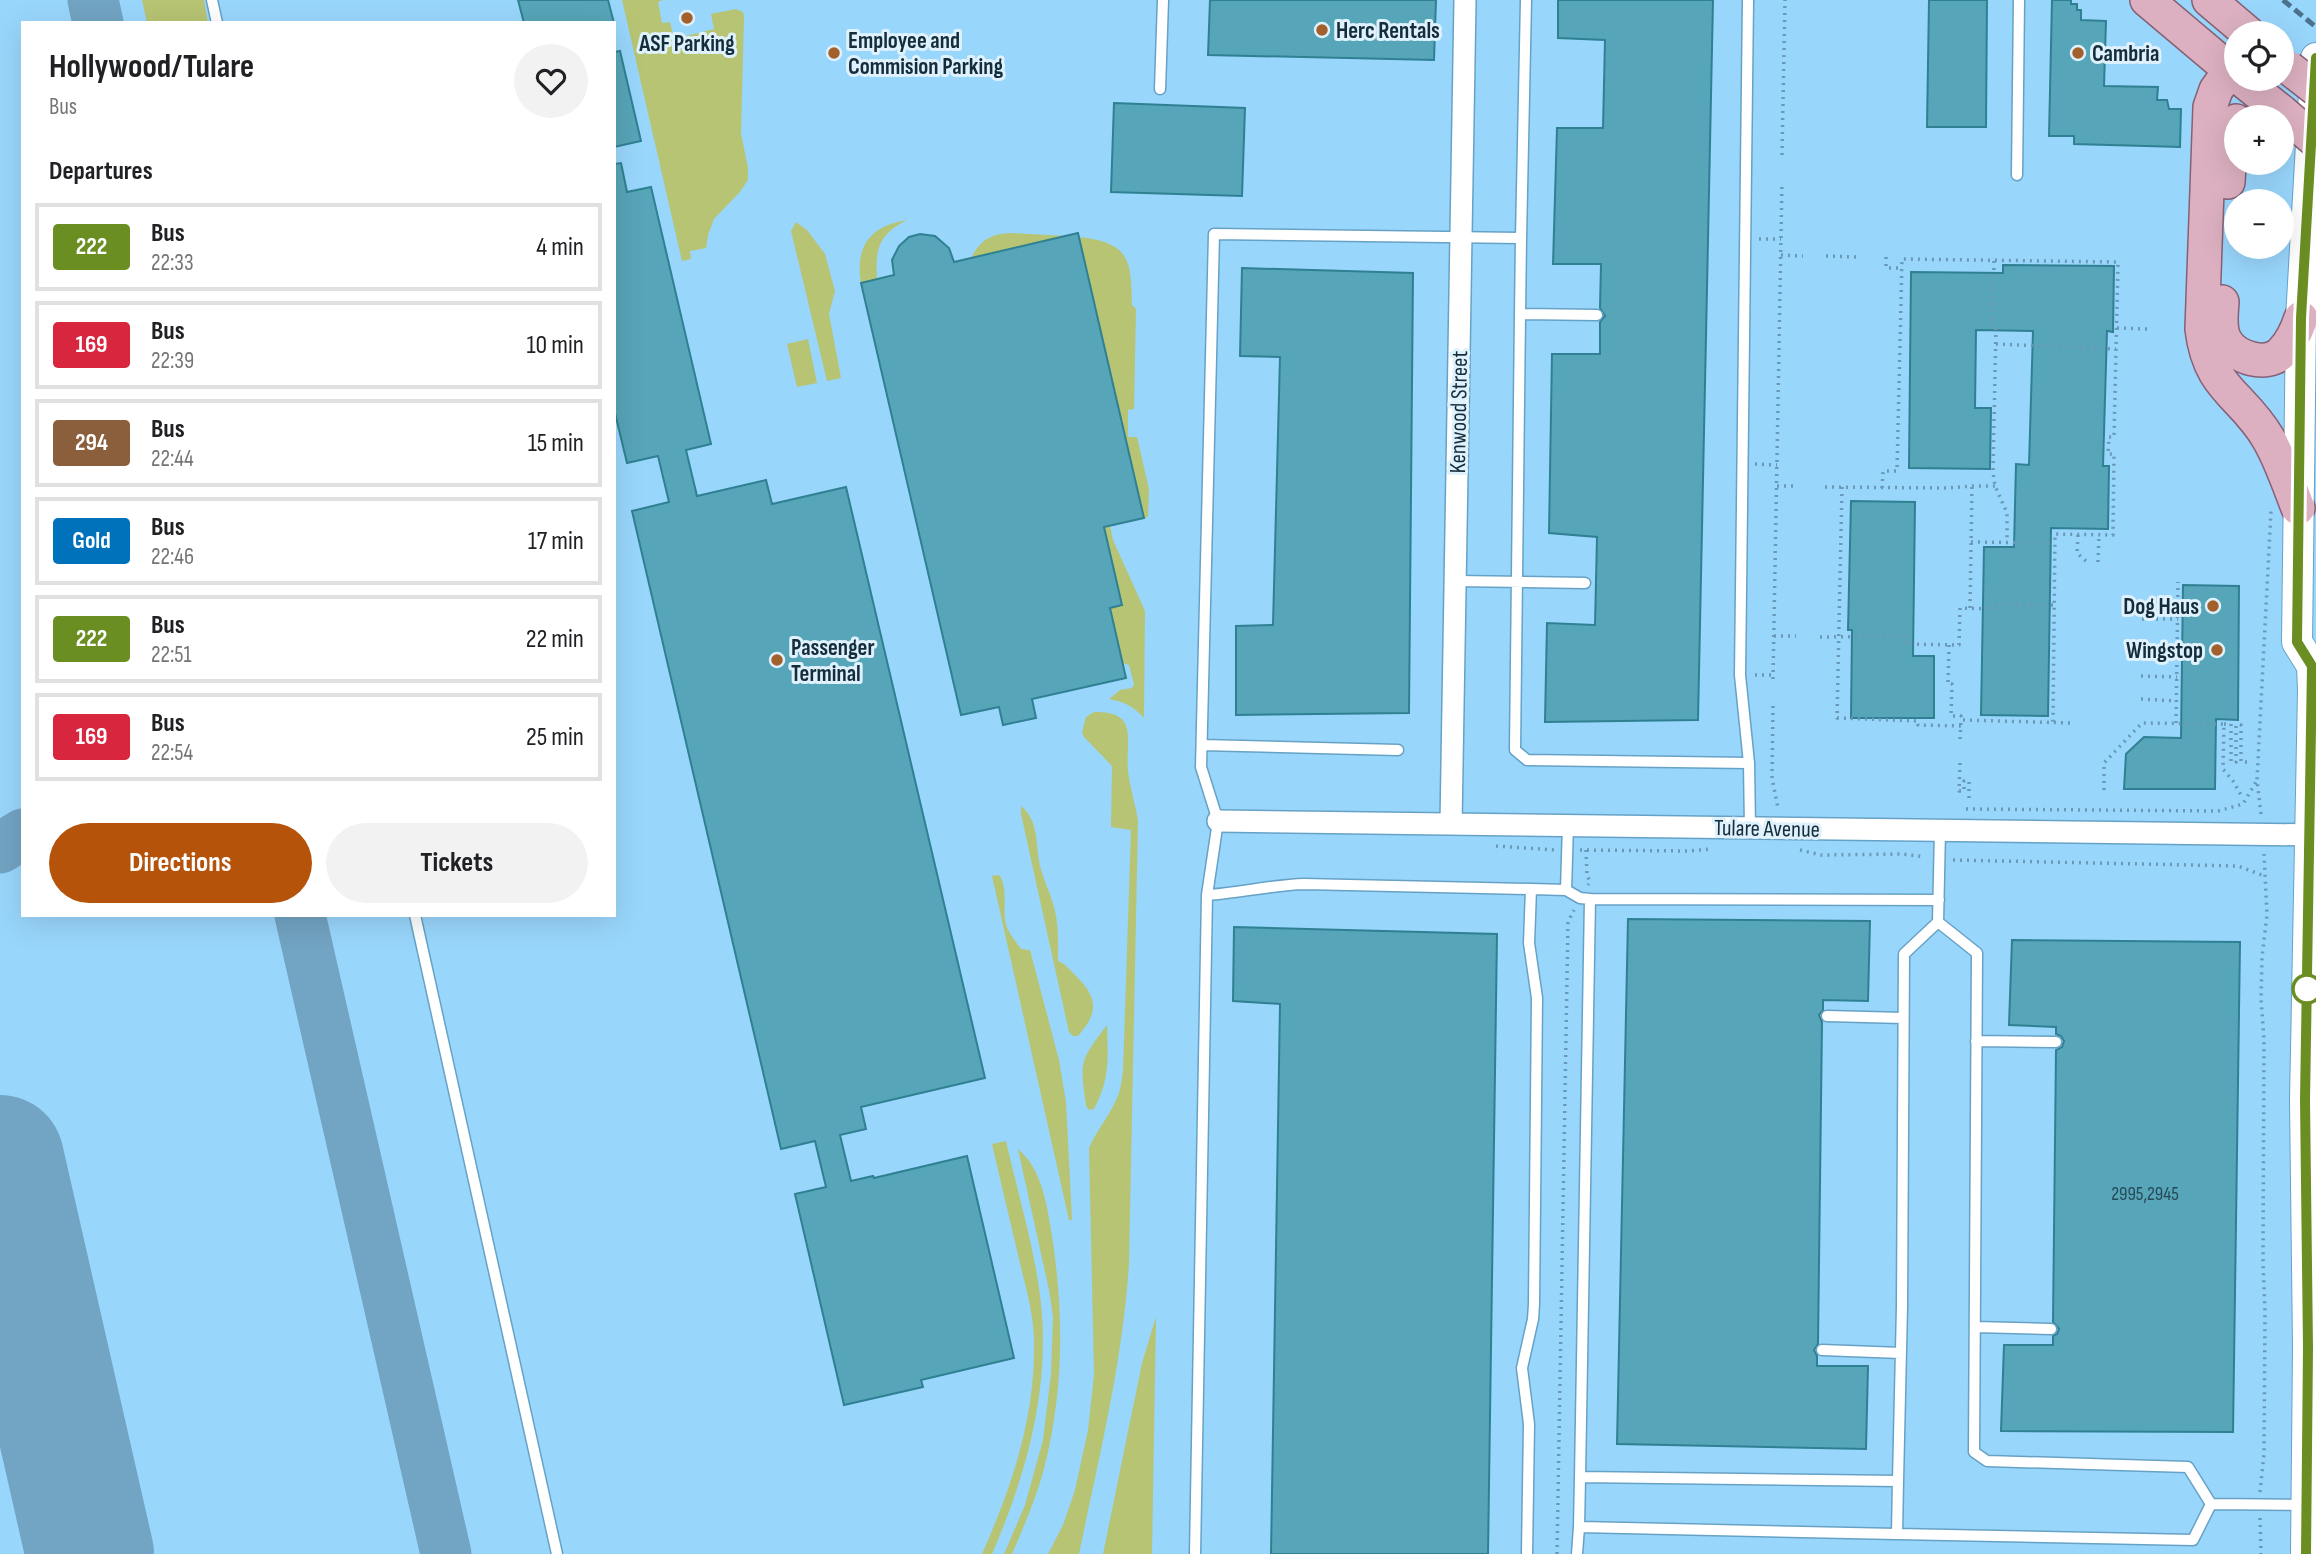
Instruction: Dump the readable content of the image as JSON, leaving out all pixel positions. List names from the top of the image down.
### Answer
{
  "streets": {
    "street": ["Kenwood Street", "Tulare Avenue"]
  },
  "crossings": [
    ["Kenwood Street", "Tulare Avenue"]
  ],
  "places": [
    "ASF Parking",
    "Herc Rentals",
    "Employee and Commision Parking",
    "Cambria",
    "Dog Haus",
    "Wingstop",
    "Passenger Terminal"
  ],
  "lines": ["bus line 222"],
  "house_numbers": ["2995,2945"],
  "page": {
    "map_buttons": ["+", "−"],
    "heading": [
      ["Hollywood/Tulare", "Bus"],
      "Departures"
    ],
    "list": [
      {
        "mark": "222",
        "name": "Bus",
        "note": "22:33",
        "value": "4 min"
      },
      {
        "mark": "169",
        "name": "Bus",
        "note": "22:39",
        "value": "10 min"
      },
      {
        "mark": "294",
        "name": "Bus",
        "note": "22:44",
        "value": "15 min"
      },
      {
        "mark": "Gold",
        "name": "Bus",
        "note": "22:46",
        "value": "17 min"
      },
      {
        "mark": "222",
        "name": "Bus",
        "note": "22:51",
        "value": "22 min"
      },
      {
        "mark": "169",
        "name": "Bus",
        "note": "22:54",
        "value": "25 min"
      }
    ],
    "buttons": ["Directions", "Tickets"]
  }
}
